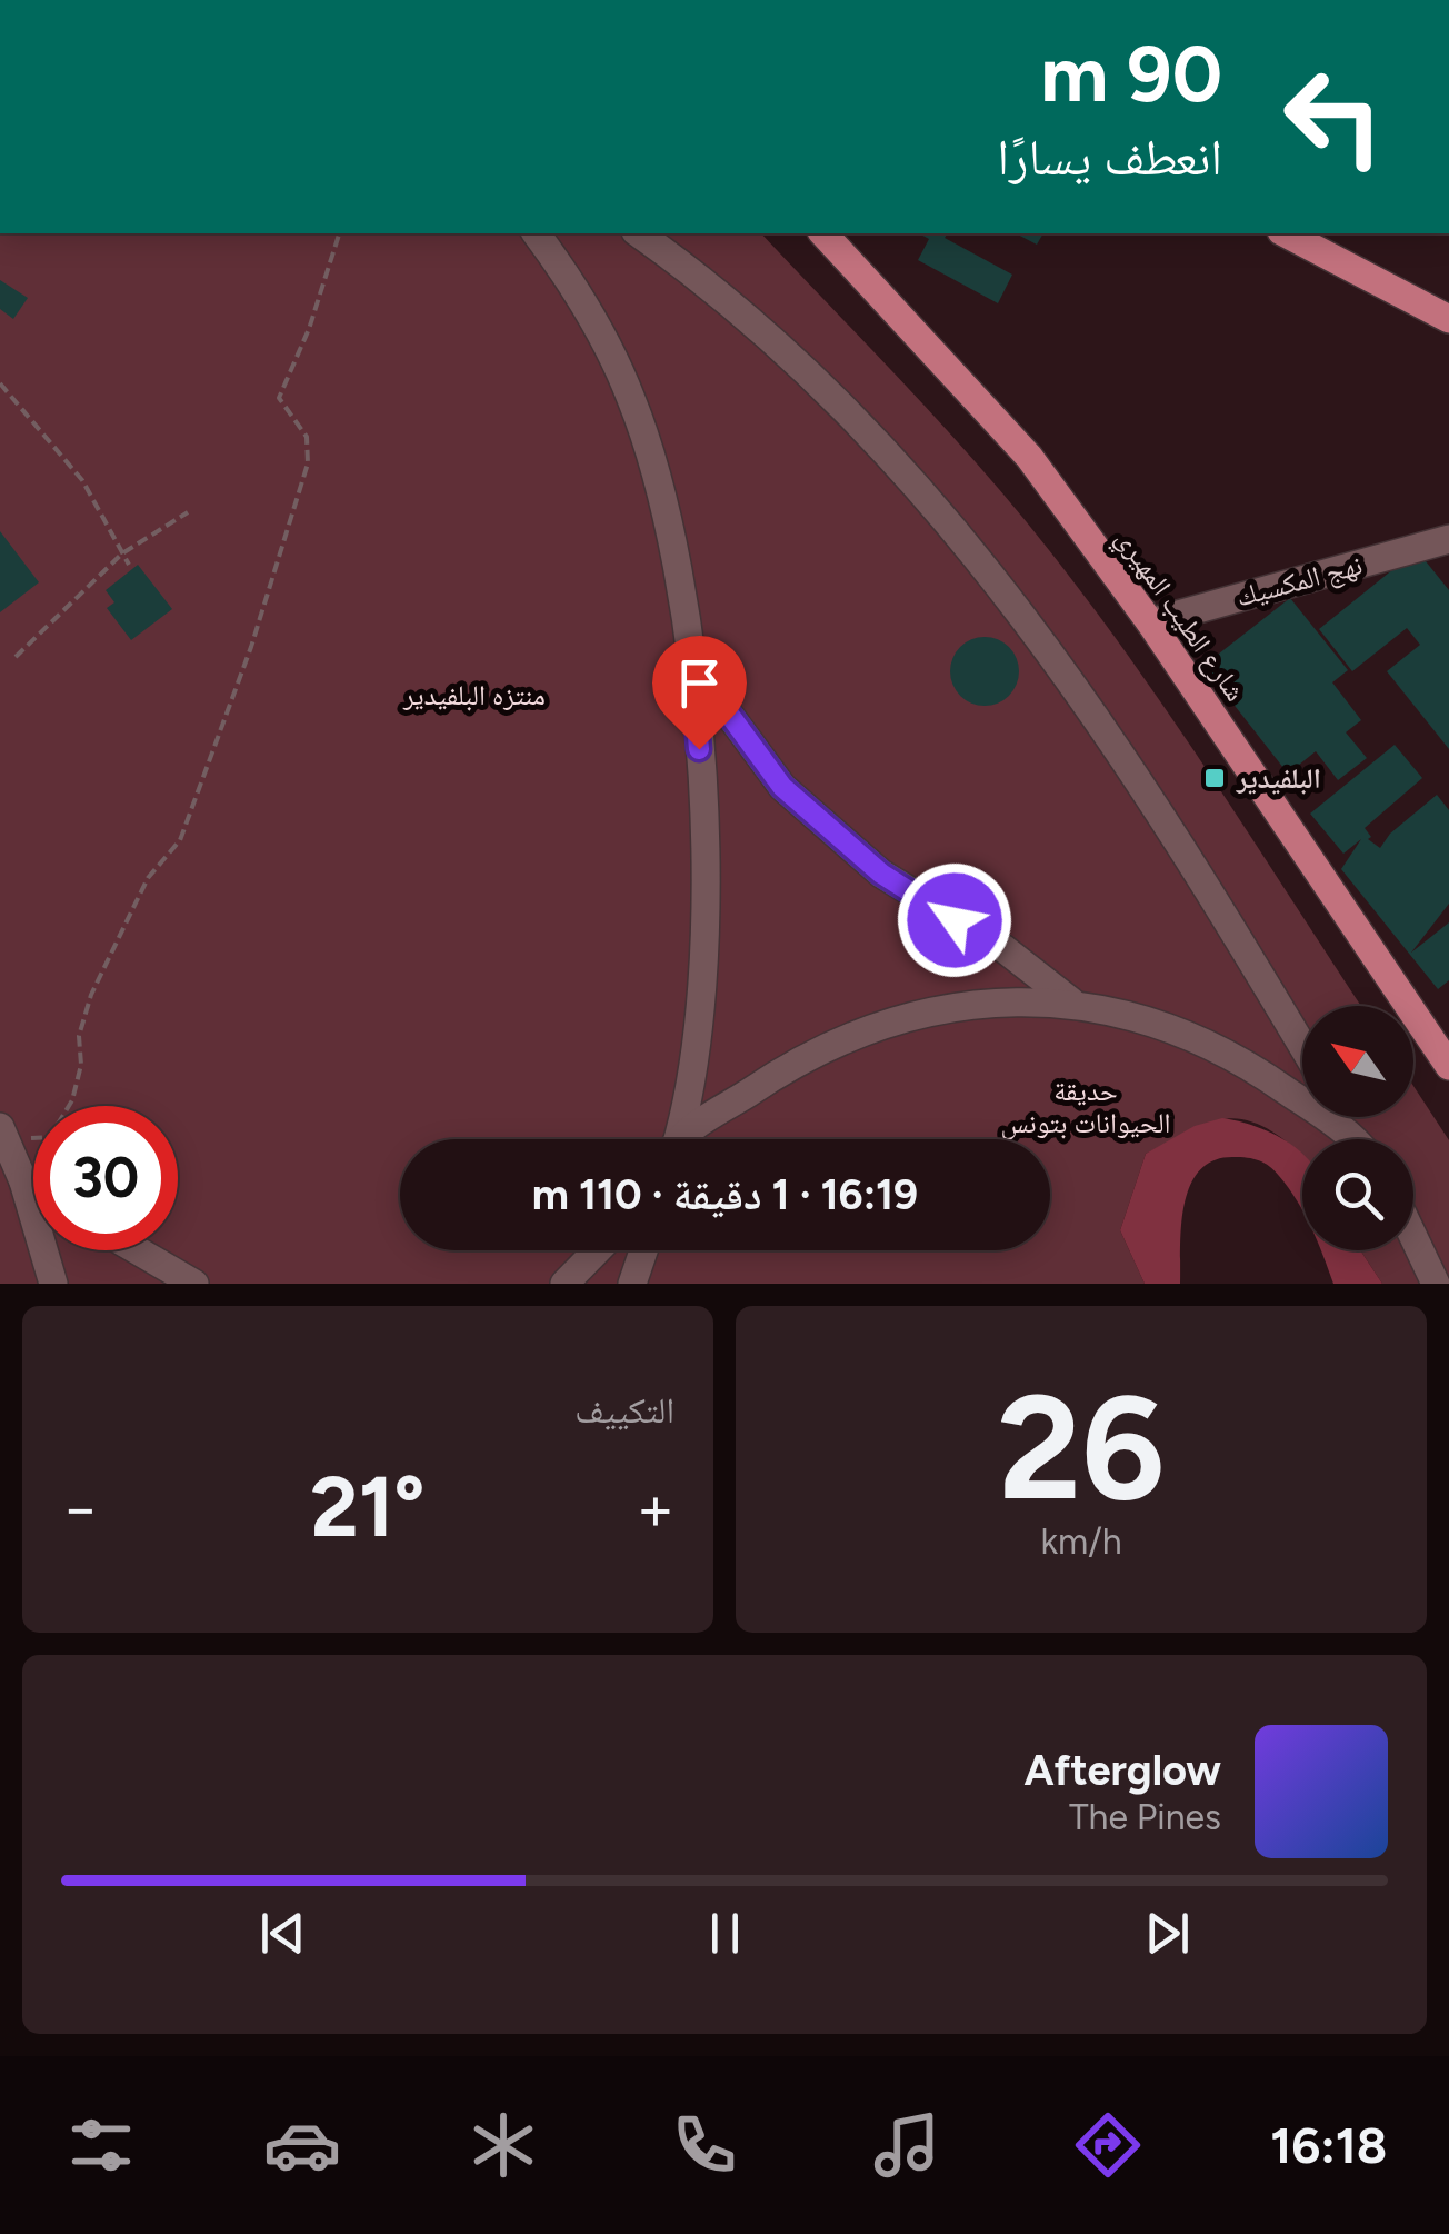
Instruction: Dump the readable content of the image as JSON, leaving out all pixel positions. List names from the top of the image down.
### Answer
{
  "streets": {
    "main road": ["شارع الطيب المهيري"],
    "street": ["نهج المكسيك"]
  },
  "crossings": [
    ["نهج المكسيك", "شارع الطيب المهيري"]
  ],
  "parks": ["منتزه البلفيدير", "حديقة الحيوانات بتونس"],
  "places": {
    "transit": ["البلفيدير"]
  },
  "north": "top left",
  "page": {
    "turn": ["90 m", "انعطف يسارًا"],
    "limit": "30",
    "trip": "16:19 · 1 دقيقة · 110 m",
    "tile": [
      ["26", "km/h"],
      "التكييف"
    ],
    "heat": ["−", "21°", "+"],
    "song": ["Afterglow", "The Pines"],
    "tabs": "16:18"
  }
}
